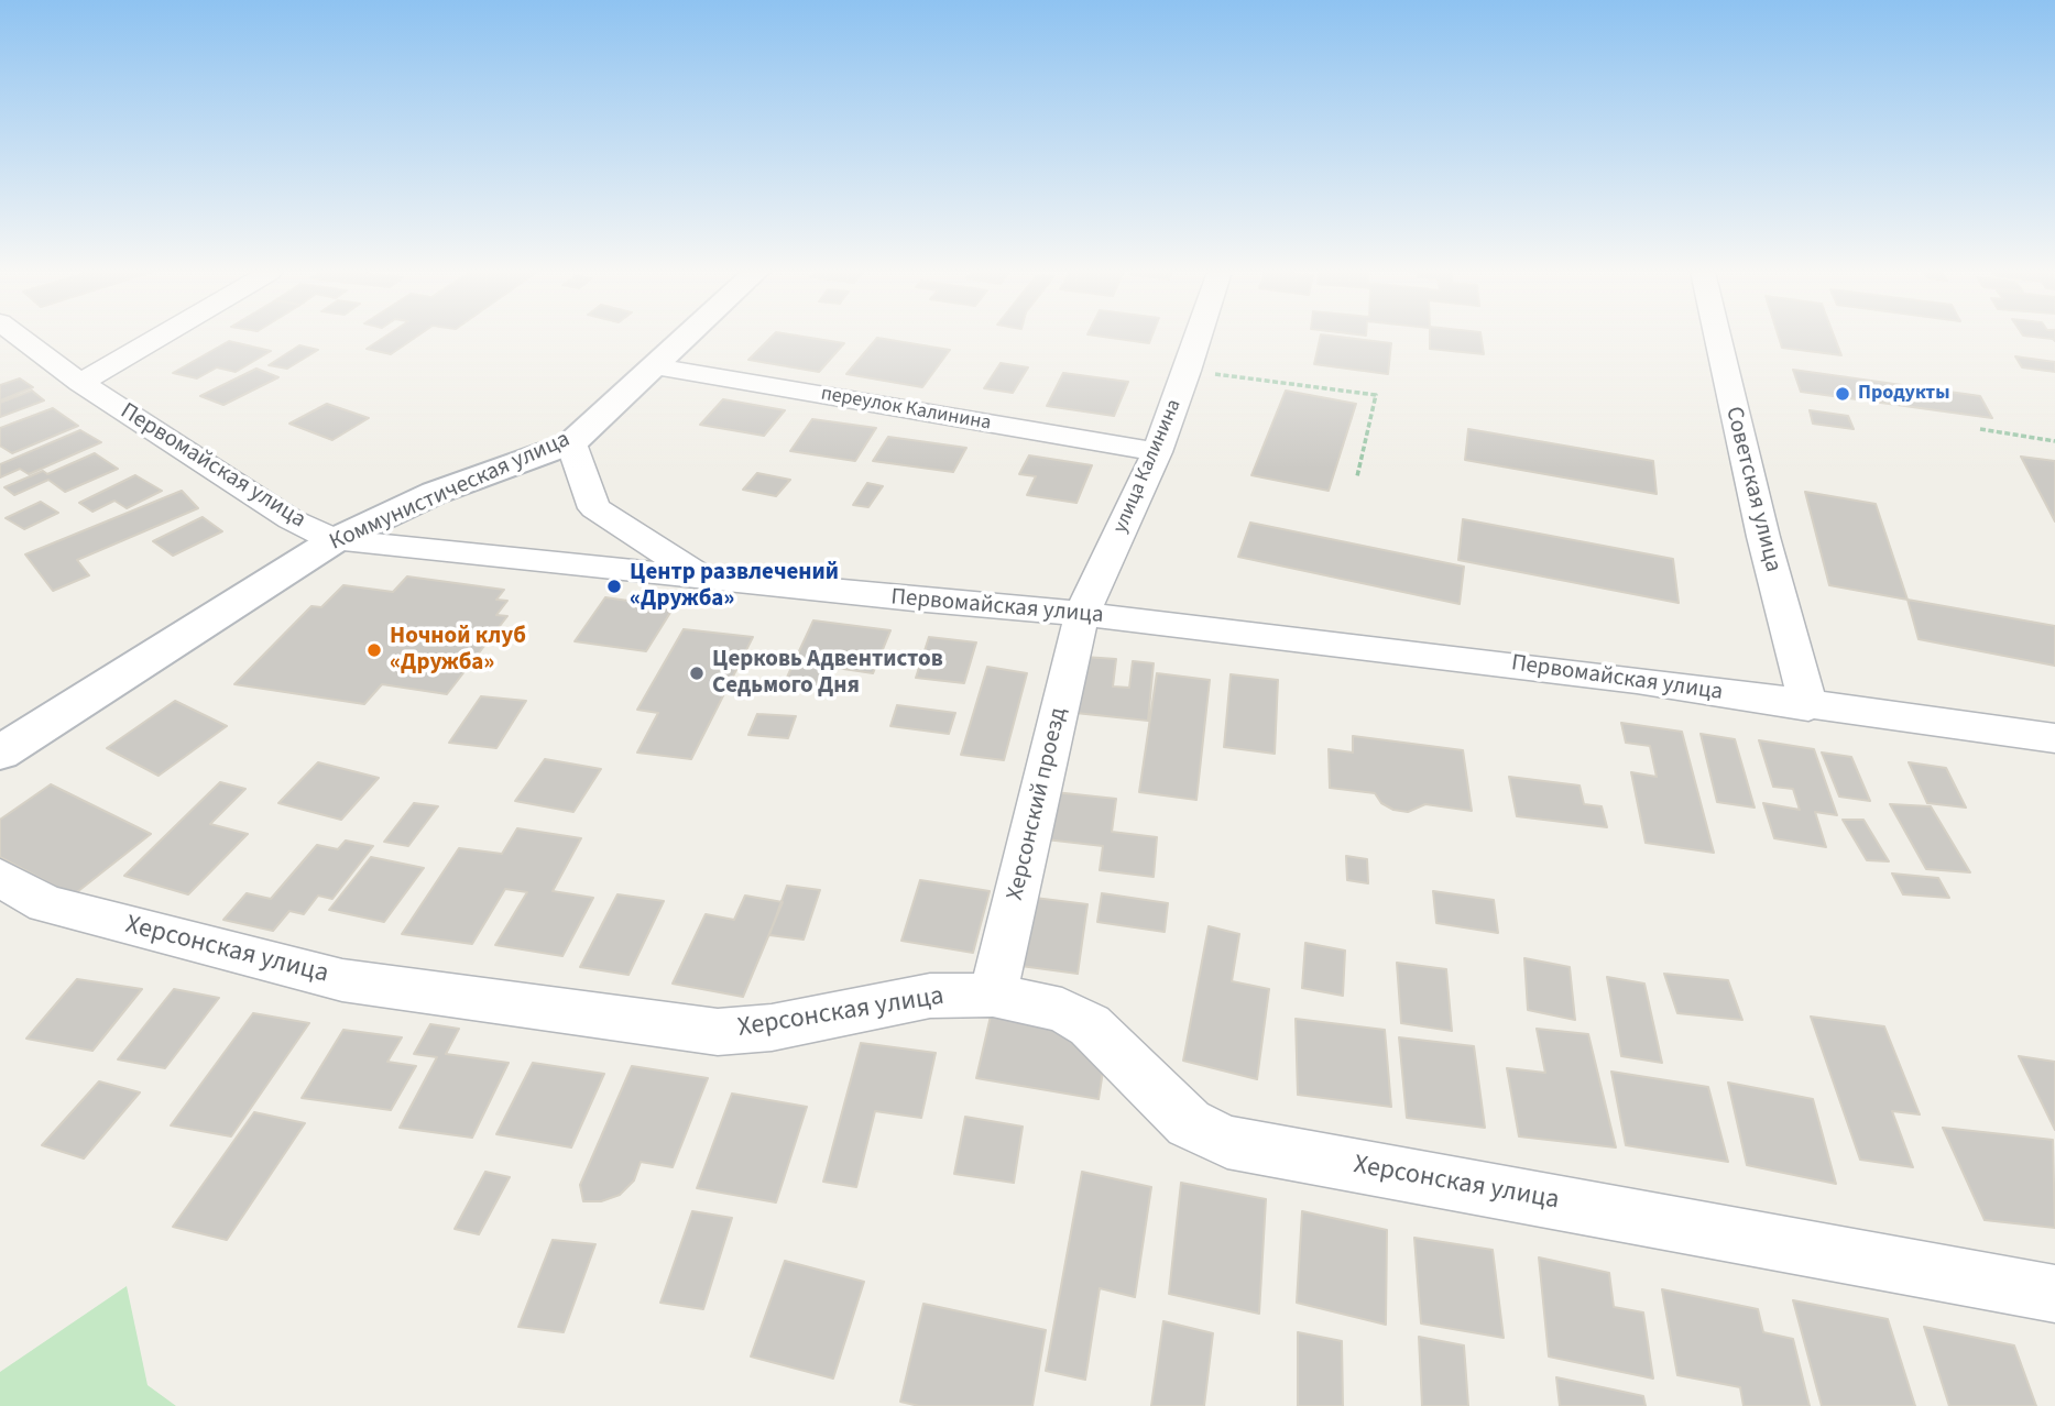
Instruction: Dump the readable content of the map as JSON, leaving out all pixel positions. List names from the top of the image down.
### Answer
{
  "streets": {
    "main road": ["Коммунистическая улица"],
    "street": [
      "переулок Калинина",
      "Первомайская улица",
      "улица Калинина",
      "Советская улица",
      "Херсонский проезд",
      "Херсонская улица"
    ]
  },
  "crossings": [
    ["переулок Калинина", "улица Калинина"],
    ["переулок Калинина", "Коммунистическая улица"],
    ["Первомайская улица", "улица Калинина"],
    ["Первомайская улица", "Советская улица"],
    ["Первомайская улица", "Коммунистическая улица"],
    ["Первомайская улица", "Херсонский проезд"],
    ["улица Калинина", "Херсонский проезд"],
    ["Херсонский проезд", "Херсонская улица"]
  ],
  "places": [
    "Продукты",
    "Центр развлечений «Дружба»",
    "Ночной клуб «Дружба»",
    "Церковь Адвентистов Седьмого Дня"
  ]
}
